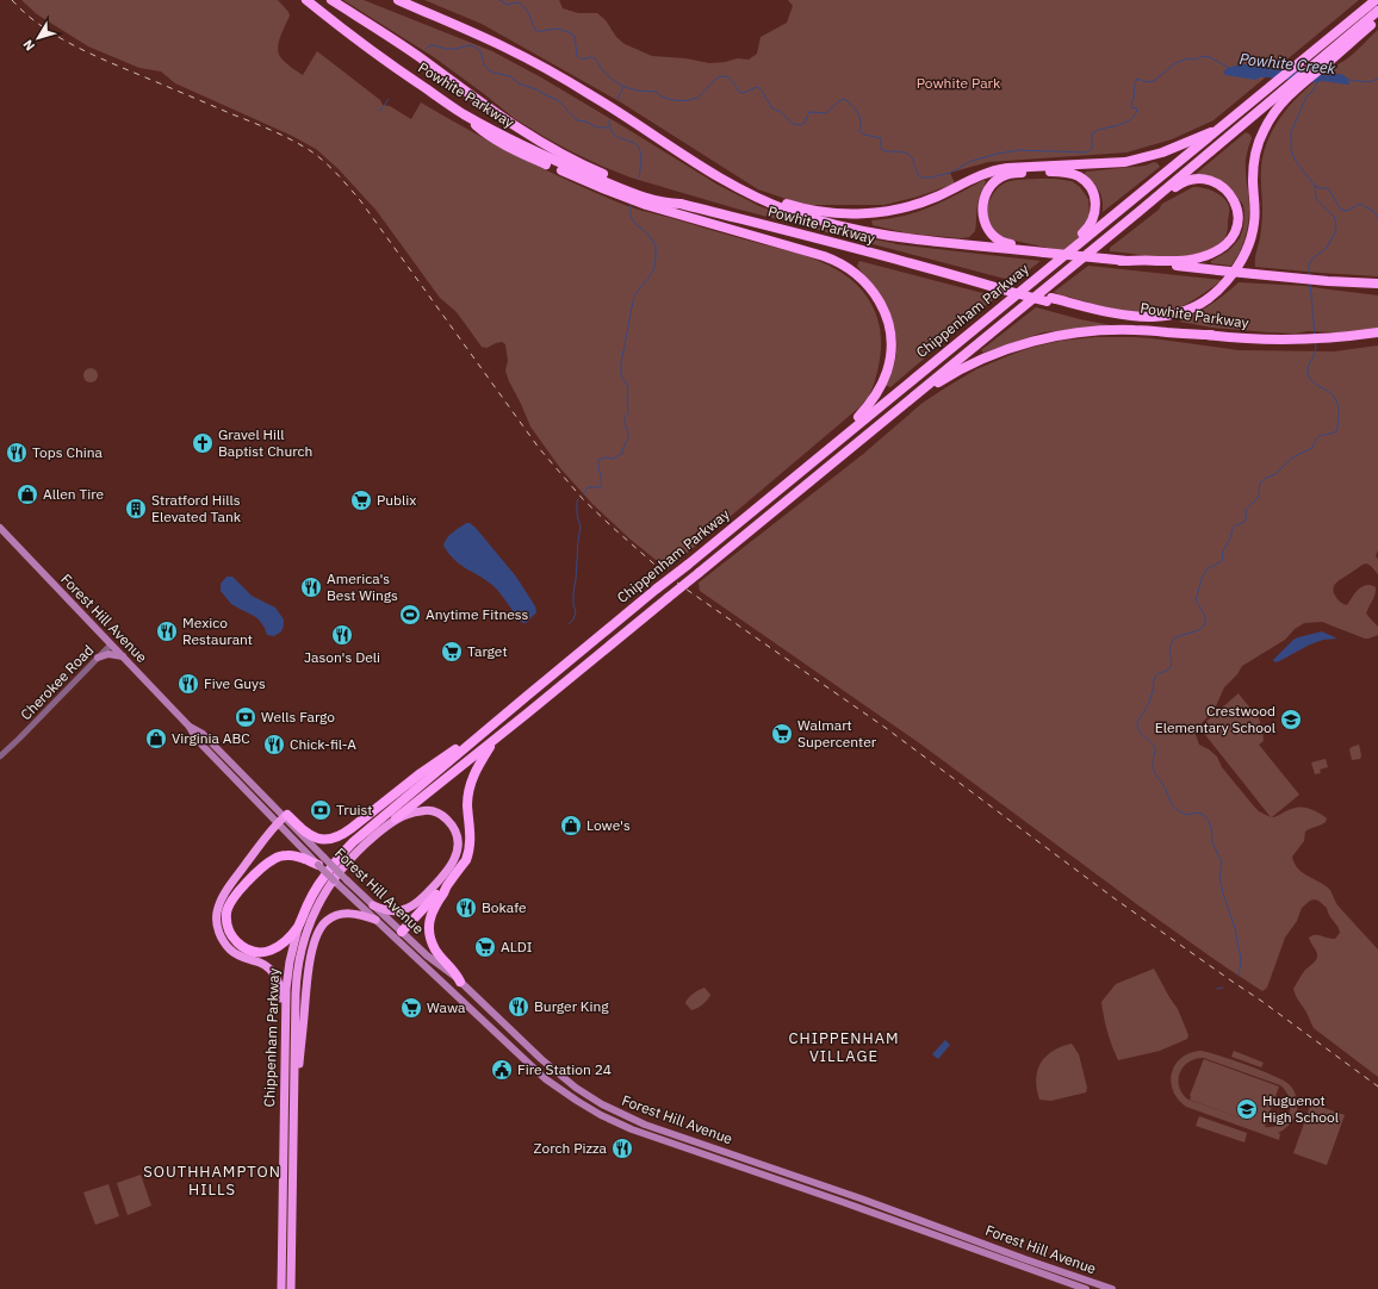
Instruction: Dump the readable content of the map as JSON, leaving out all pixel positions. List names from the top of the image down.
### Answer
{
  "streets": {
    "highway": ["Powhite Parkway", "Chippenham Parkway"],
    "main road": ["Forest Hill Avenue"],
    "street": ["Cherokee Road"]
  },
  "crossings": [
    ["Forest Hill Avenue", "Cherokee Road"]
  ],
  "districts": ["CHIPPENHAM VILLAGE", "SOUTHHAMPTON HILLS"],
  "water": ["Powhite Creek"],
  "parks": ["Powhite Park"],
  "places": {
    "church": ["Gravel Hill Baptist Church"],
    "restaurant": [
      "Tops China",
      "America's Best Wings",
      "Mexico Restaurant",
      "Jason's Deli",
      "Five Guys",
      "Chick-fil-A",
      "Bokafe",
      "Burger King",
      "Zorch Pizza"
    ],
    "shop": ["Allen Tire", "Virginia ABC", "Lowe's"],
    "supermarket": [
      "Publix",
      "Target",
      "Walmart Supercenter",
      "ALDI",
      "Wawa"
    ],
    "building": ["Stratford Hills Elevated Tank"],
    "sports": ["Anytime Fitness"],
    "bank": ["Wells Fargo", "Truist"],
    "school or university": ["Crestwood Elementary School", "Huguenot High School"],
    "public building": ["Fire Station 24"]
  },
  "north": "bottom left"
}
